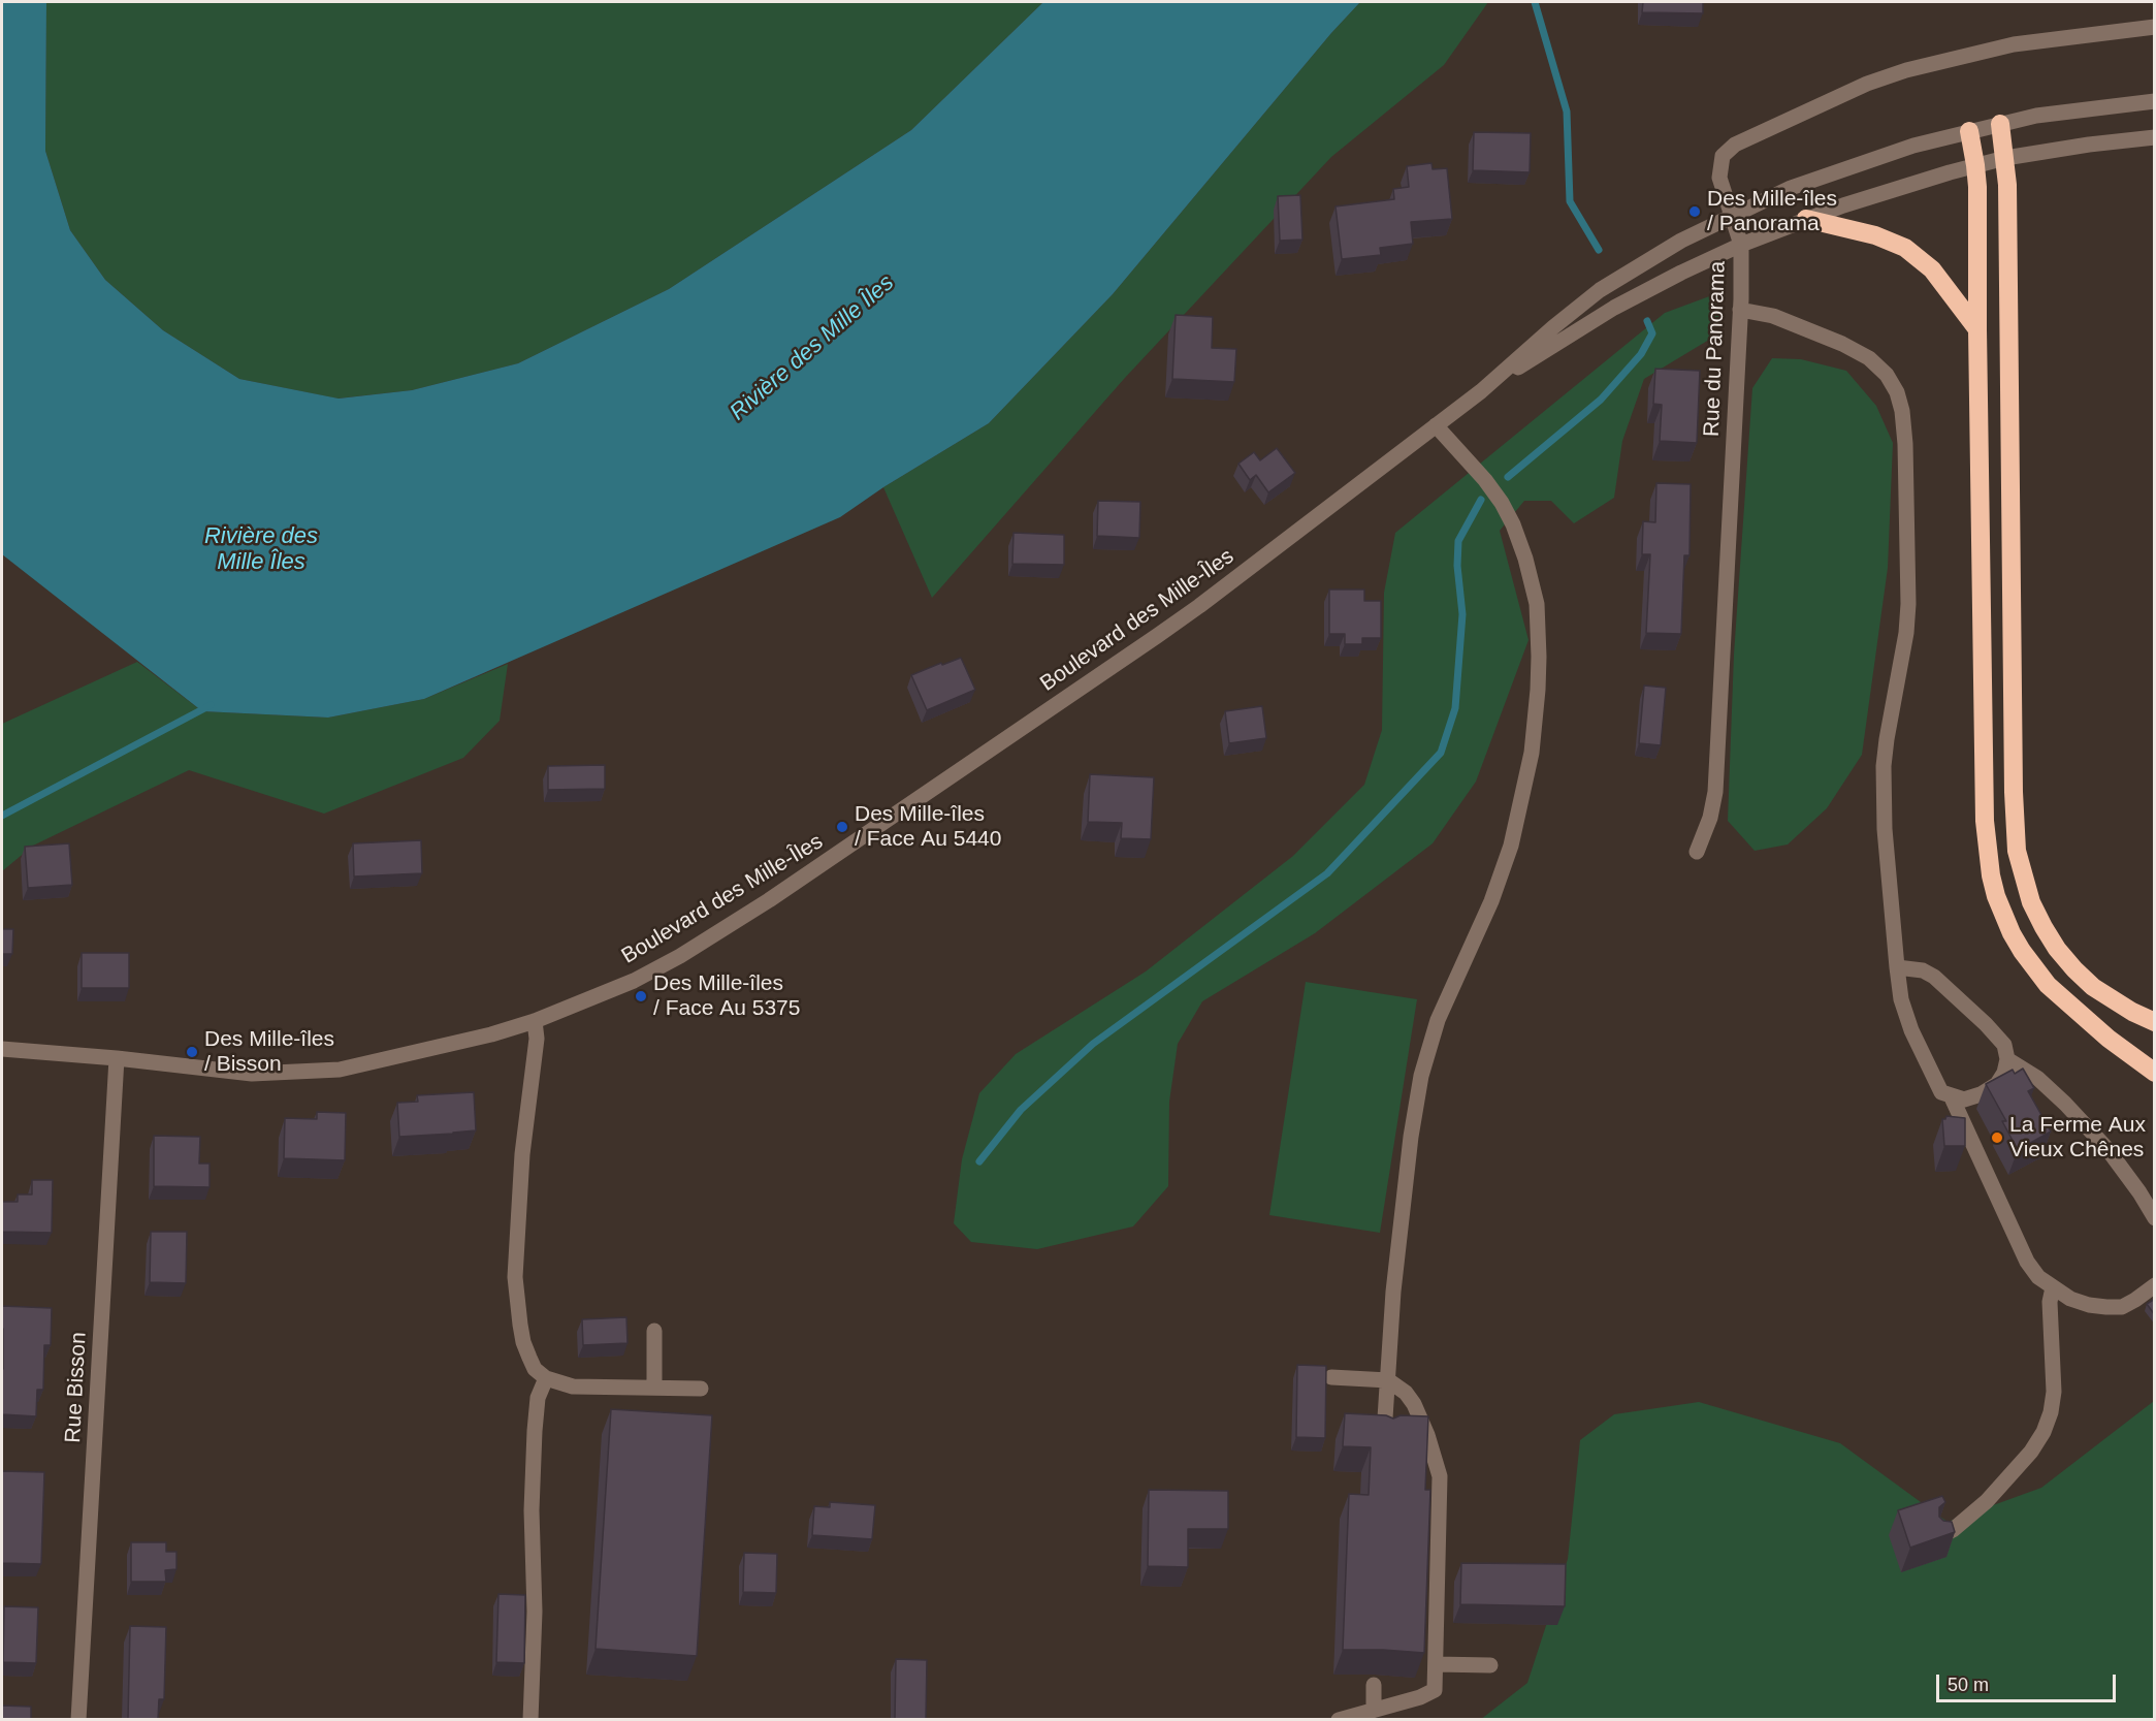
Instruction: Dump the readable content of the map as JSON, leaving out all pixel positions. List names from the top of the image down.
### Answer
{
  "streets": {
    "street": ["Rue du Panorama", "Boulevard des Mille-Îles", "Rue Bisson"]
  },
  "crossings": [
    ["Rue du Panorama", "Boulevard des Mille-Îles"],
    ["Boulevard des Mille-Îles", "Rue Bisson"]
  ],
  "water": ["Rivière des Mille Îles"],
  "places": [
    "Des Mille-îles / Panorama",
    "Des Mille-îles / Face Au 5440",
    "Des Mille-îles / Face Au 5375",
    "Des Mille-îles / Bisson",
    "La Ferme Aux Vieux Chênes"
  ],
  "scale_bar": "50 m"
}
